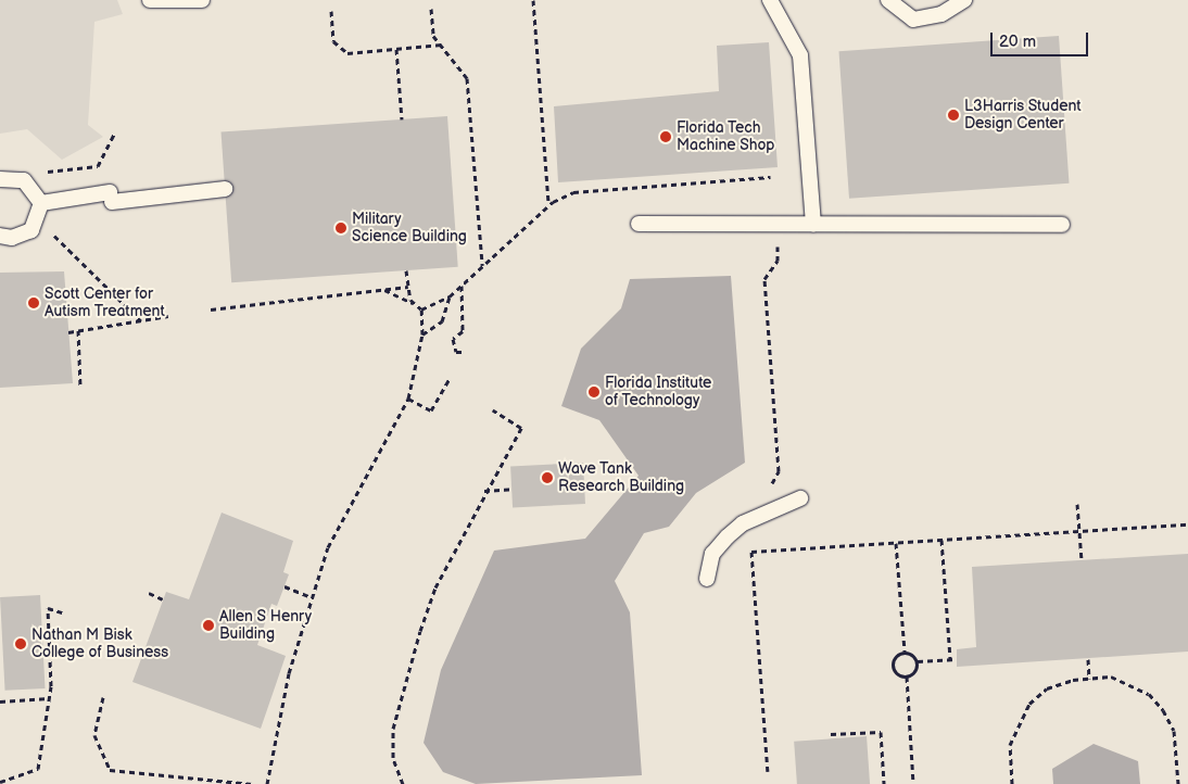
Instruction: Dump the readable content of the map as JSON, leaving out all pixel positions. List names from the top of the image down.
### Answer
{
  "places": [
    "L3Harris Student Design Center",
    "Florida Tech Machine Shop",
    "Military Science Building",
    "Scott Center for Autism Treatment",
    "Florida Institute of Technology",
    "Wave Tank Research Building",
    "Allen S Henry Building",
    "Nathan M Bisk College of Business"
  ],
  "scale_bar": "20 m"
}
